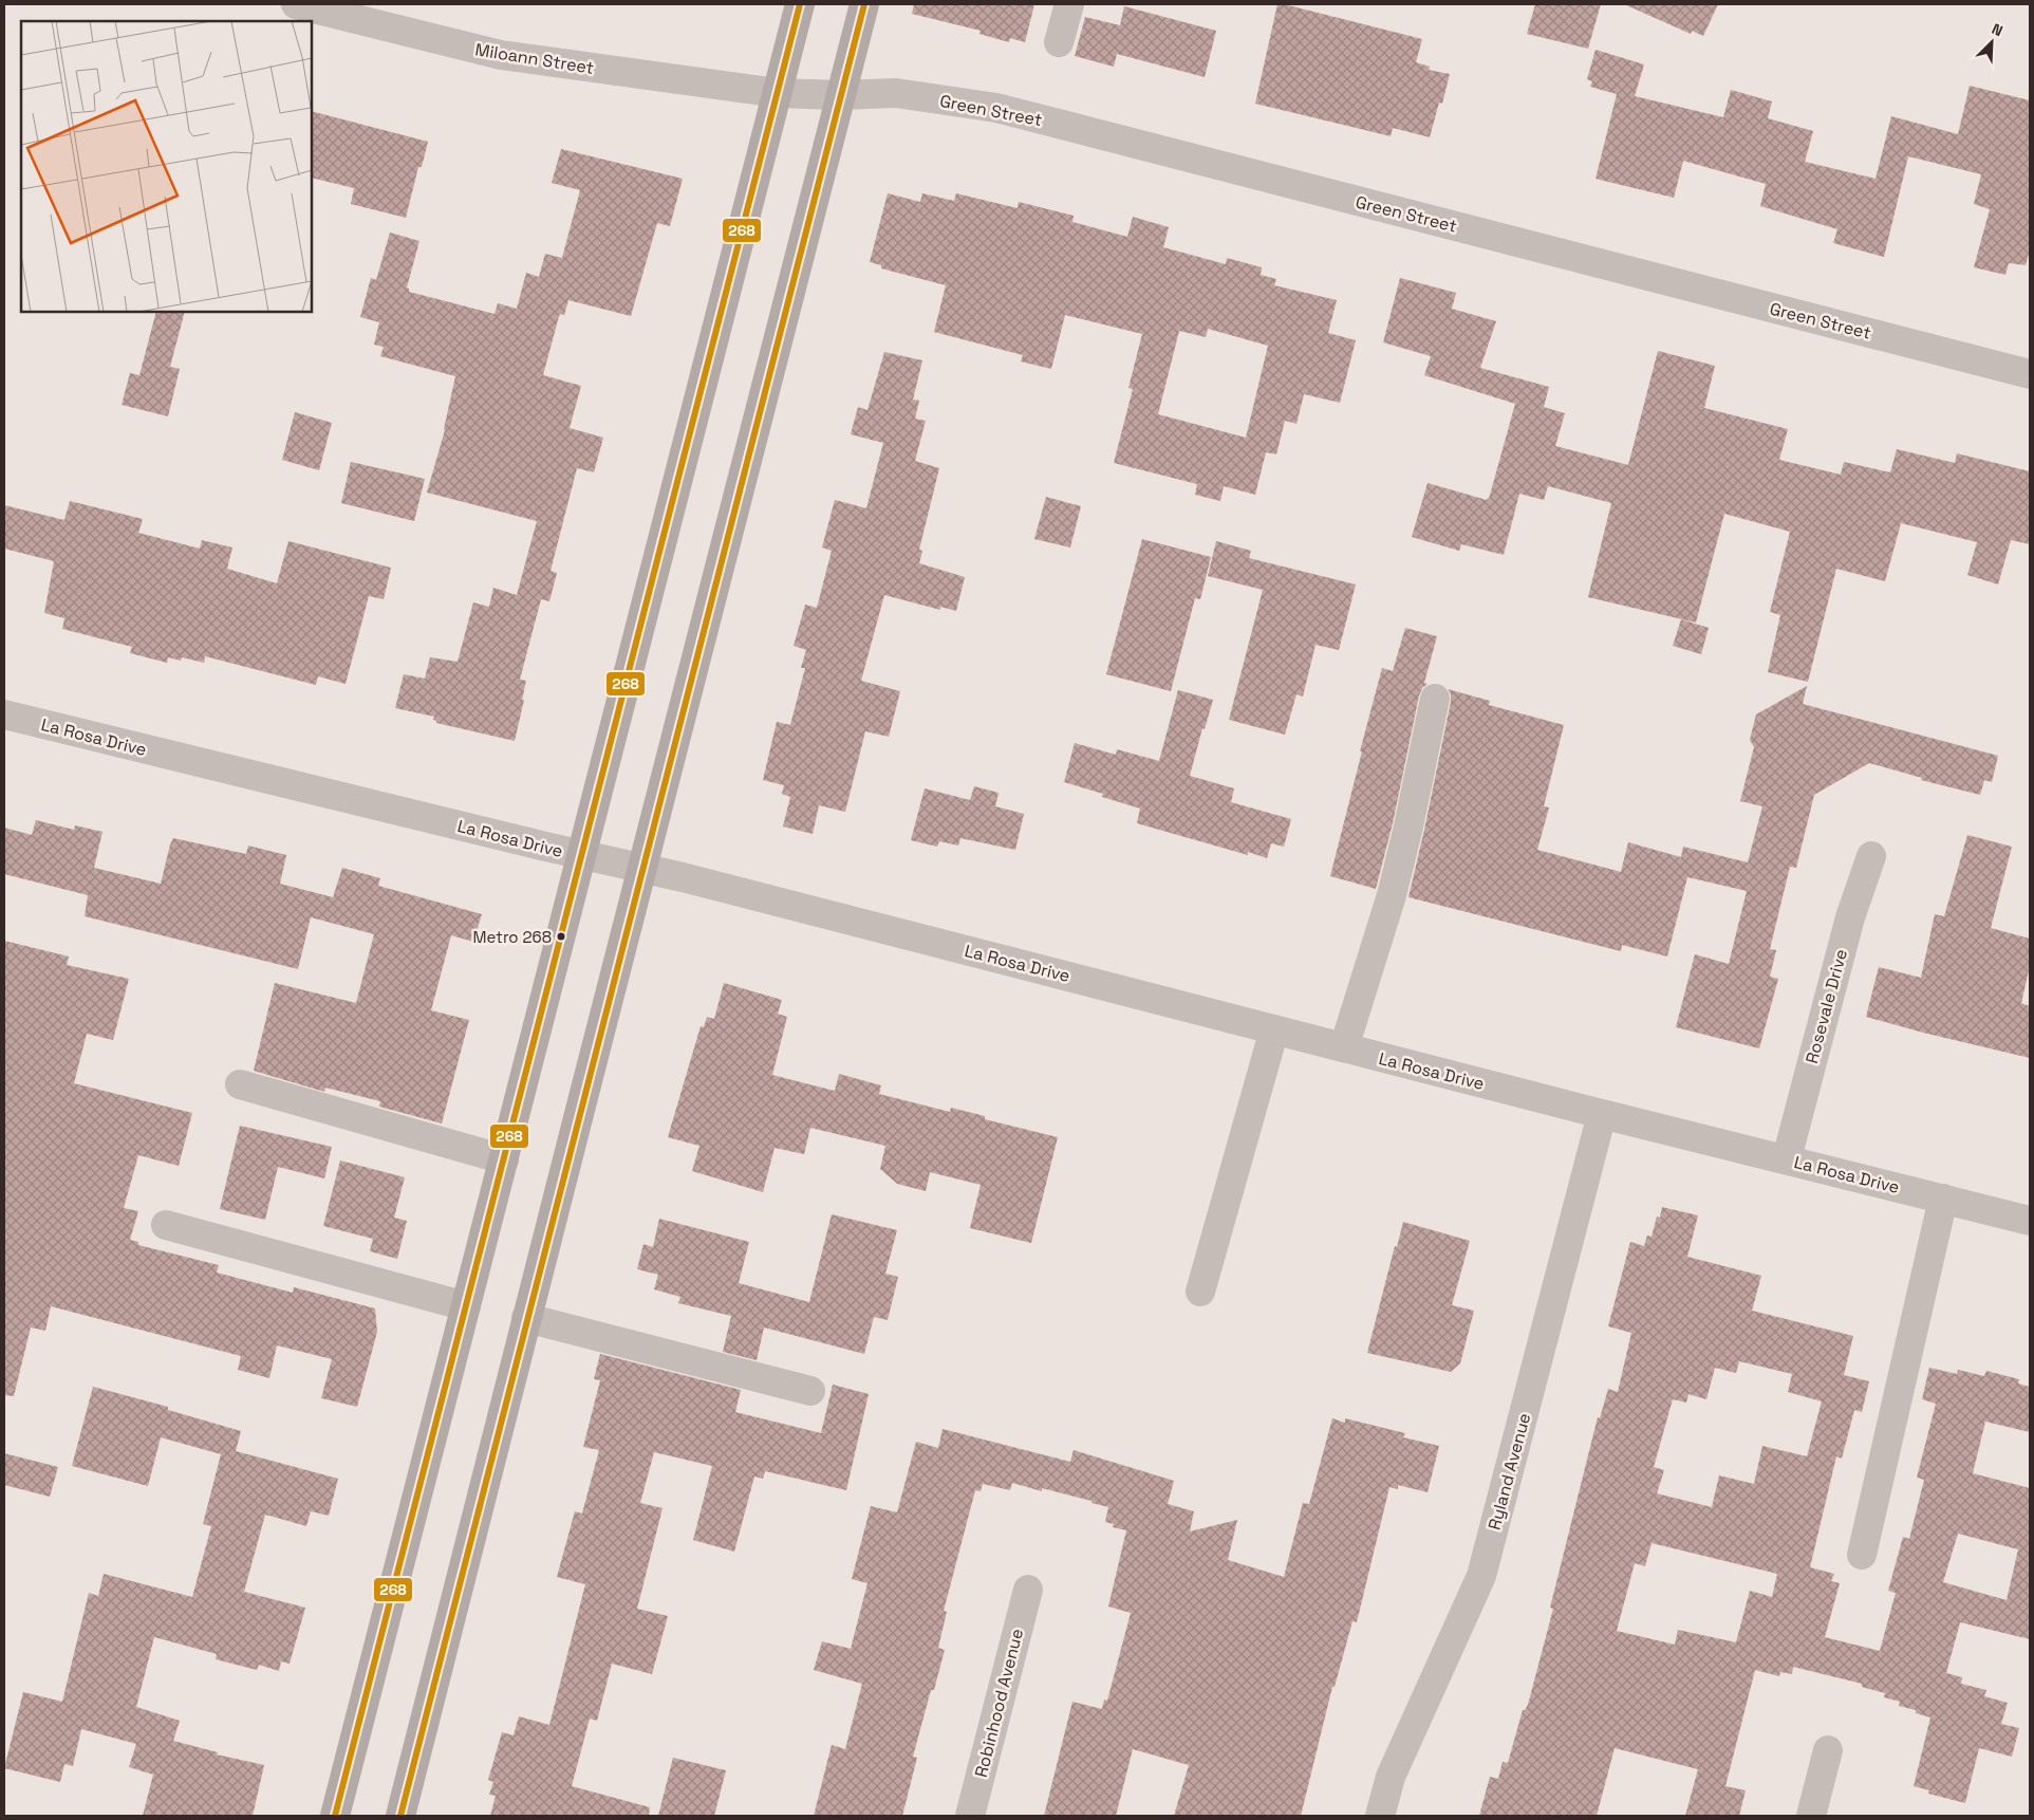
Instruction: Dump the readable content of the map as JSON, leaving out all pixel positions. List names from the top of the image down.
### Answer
{
  "streets": {
    "street": [
      "Miloann Street",
      "Green Street",
      "La Rosa Drive",
      "Rosevale Drive",
      "Ryland Avenue",
      "Robinhood Avenue"
    ]
  },
  "crossings": [
    ["Miloann Street", "Green Street"],
    ["La Rosa Drive", "Rosevale Drive"],
    ["La Rosa Drive", "Ryland Avenue"]
  ],
  "places": ["Metro 268"],
  "lines": ["transit line 268"],
  "north": "top right"
}
